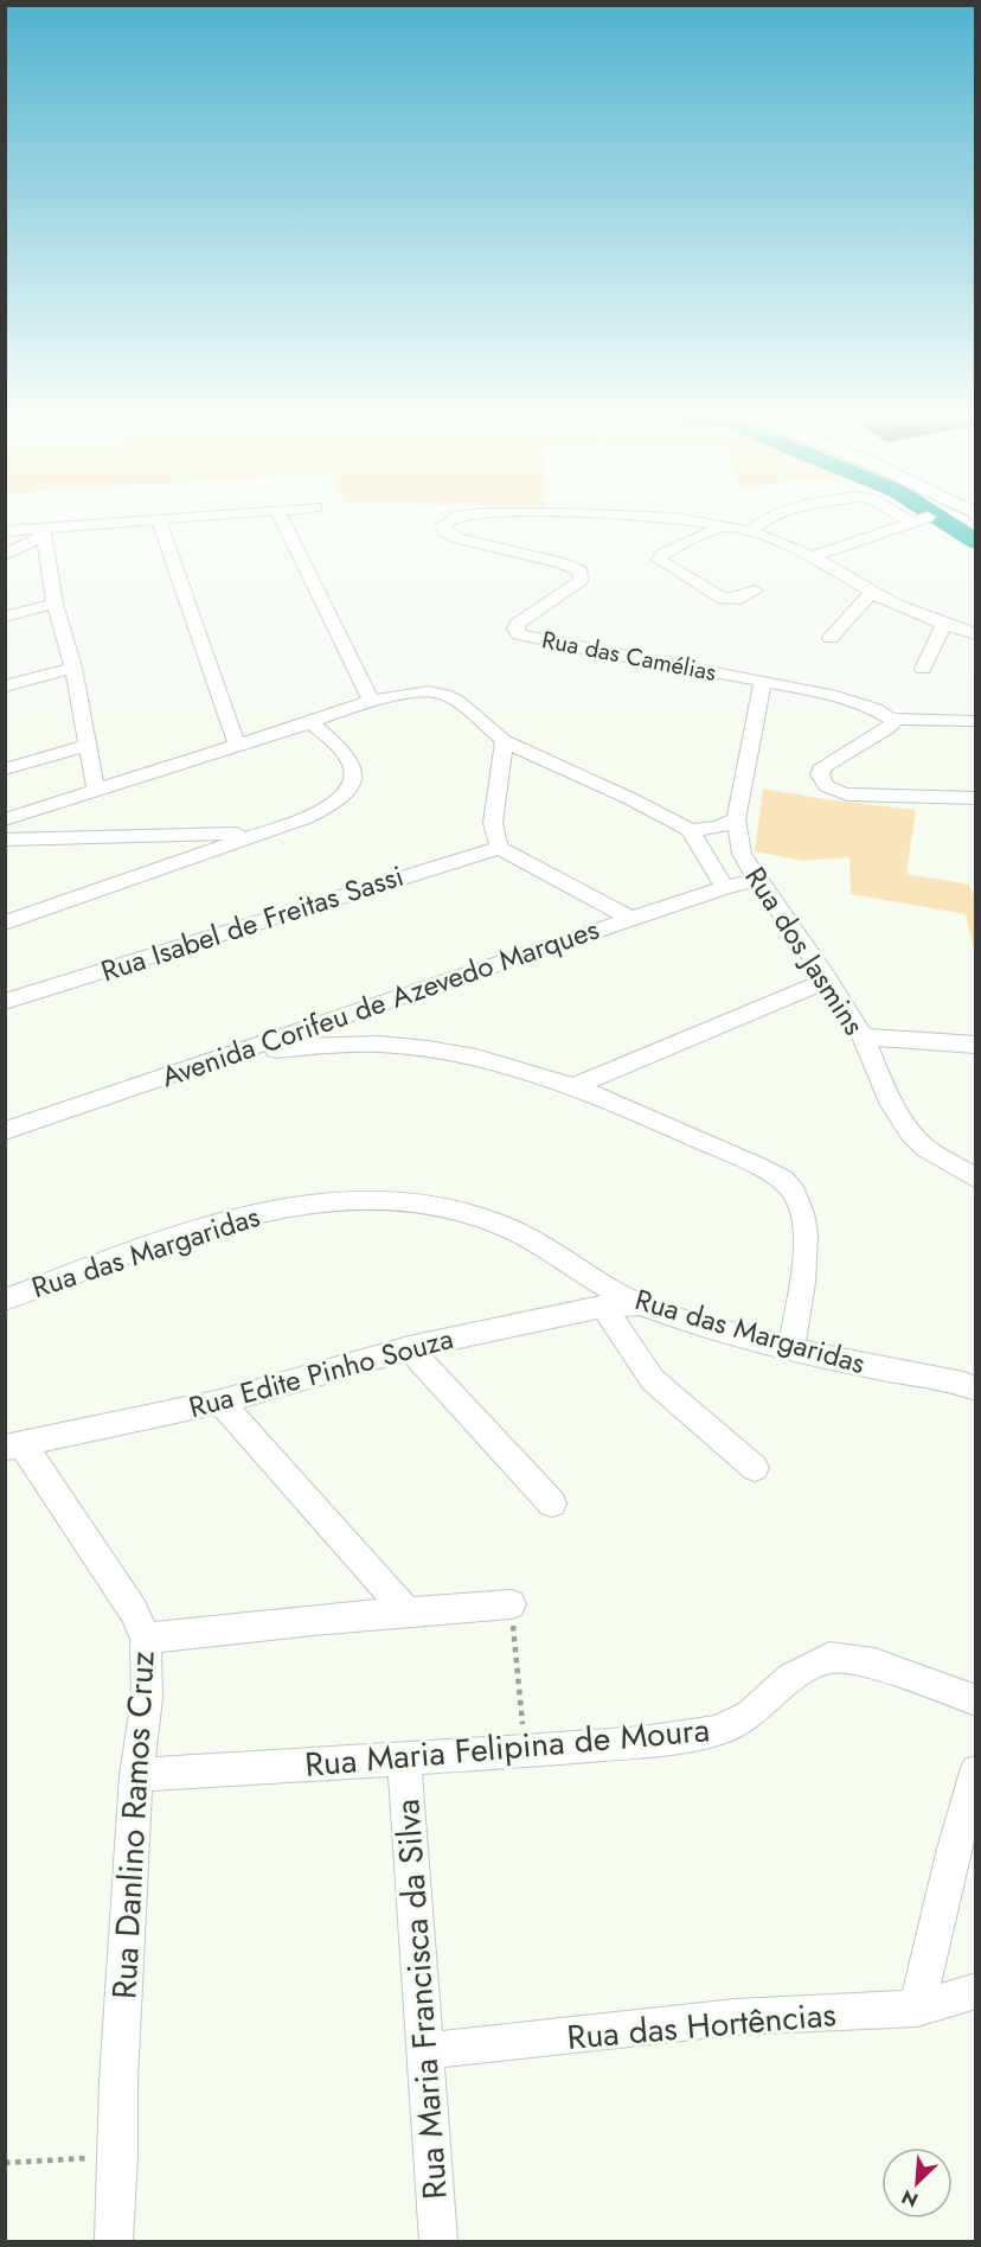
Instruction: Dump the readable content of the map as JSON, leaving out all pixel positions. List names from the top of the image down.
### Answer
{
  "streets": {
    "street": [
      "Rua das Camélias",
      "Rua Isabel de Freitas Sassi",
      "Rua dos Jasmins",
      "Avenida Corifeu de Azevedo Marques",
      "Rua das Margaridas",
      "Rua Edite Pinho Souza",
      "Rua Maria Felipina de Moura",
      "Rua Danlino Ramos Cruz",
      "Rua Maria Francisca da Silva",
      "Rua das Hortências"
    ]
  },
  "crossings": [
    ["Rua das Camélias", "Rua dos Jasmins"],
    ["Rua dos Jasmins", "Avenida Corifeu de Azevedo Marques"],
    ["Rua das Margaridas", "Rua Edite Pinho Souza"],
    ["Rua Edite Pinho Souza", "Rua Danlino Ramos Cruz"],
    ["Rua Maria Felipina de Moura", "Rua Danlino Ramos Cruz"],
    ["Rua Maria Felipina de Moura", "Rua Maria Francisca da Silva"],
    ["Rua Maria Francisca da Silva", "Rua das Hortências"]
  ],
  "north": "bottom left"
}
